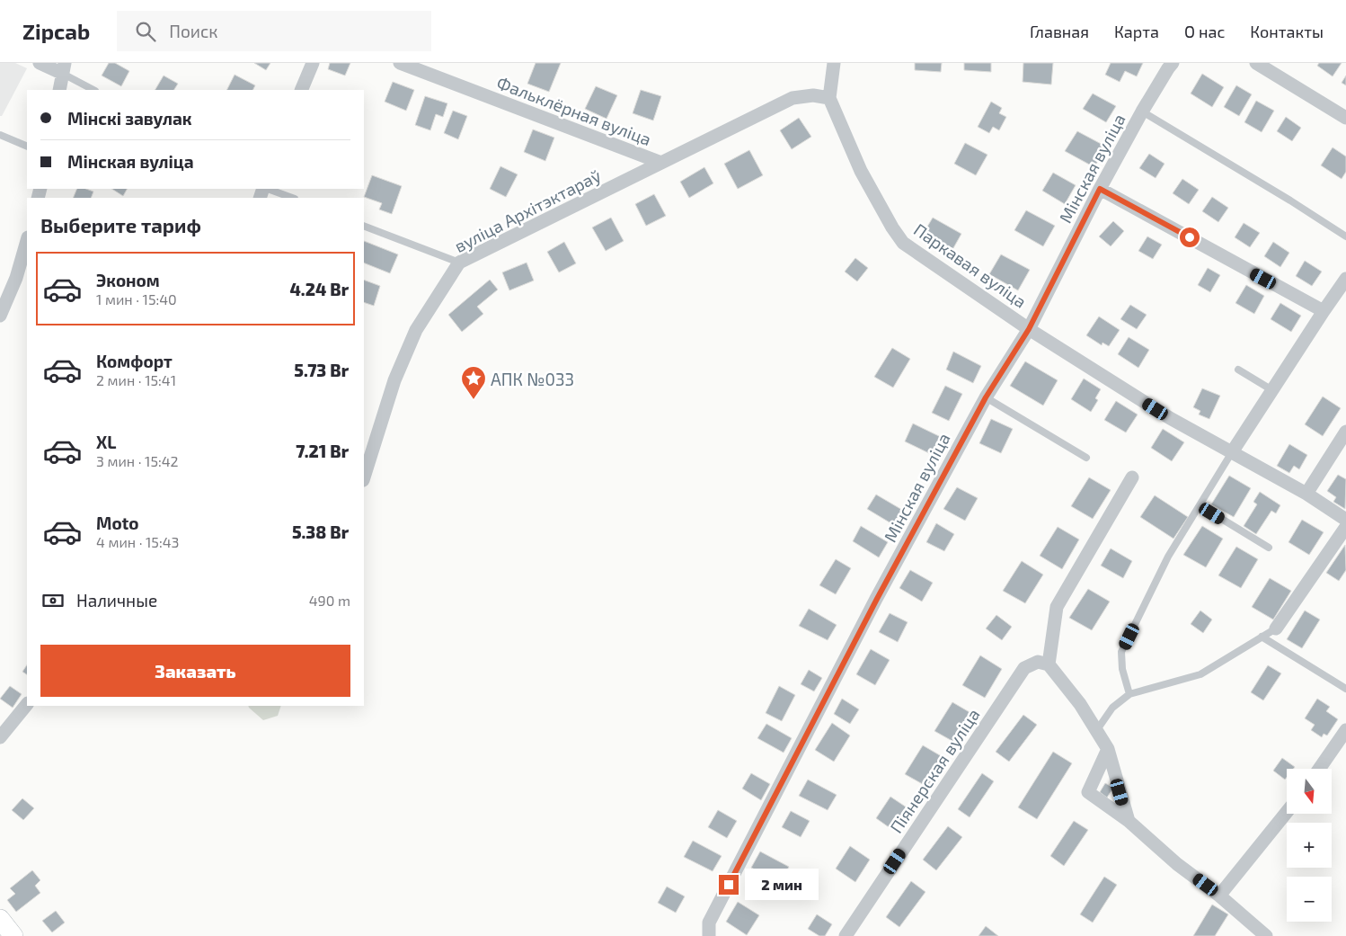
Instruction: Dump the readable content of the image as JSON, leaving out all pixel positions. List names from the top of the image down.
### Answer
{
  "streets": {
    "street": [
      "Фальклёрная вуліца",
      "Мінская вуліца",
      "вуліца Архітэктараў",
      "Паркавая вуліца",
      "Піянерская вуліца"
    ]
  },
  "crossings": [
    ["Фальклёрная вуліца", "вуліца Архітэктараў"],
    ["Мінская вуліца", "Паркавая вуліца"],
    ["вуліца Архітэктараў", "Паркавая вуліца"]
  ],
  "places": {
    "place": ["АПК №033"]
  },
  "north": "bottom",
  "page": {
    "header": "Zipcab",
    "search": "Поиск",
    "nav": [
      "Главная",
      "Карта",
      "О нас",
      "Контакты"
    ],
    "banner": ["Мінскі завулак", "Мінская вуліца"],
    "heading": "Выберите тариф",
    "list": [
      {
        "name": "Эконом",
        "note": "1 мин · 15:40",
        "value": "4.24 Br"
      },
      {
        "name": "Комфорт",
        "note": "2 мин · 15:41",
        "value": "5.73 Br"
      },
      {
        "name": "XL",
        "note": "3 мин · 15:42",
        "value": "7.21 Br"
      },
      {
        "name": "Moto",
        "note": "4 мин · 15:43",
        "value": "5.38 Br"
      }
    ],
    "pay": ["Наличные", "490 m"],
    "buttons": "Заказать",
    "map_buttons": ["+", "−"],
    "bubble": "2 мин"
  }
}
